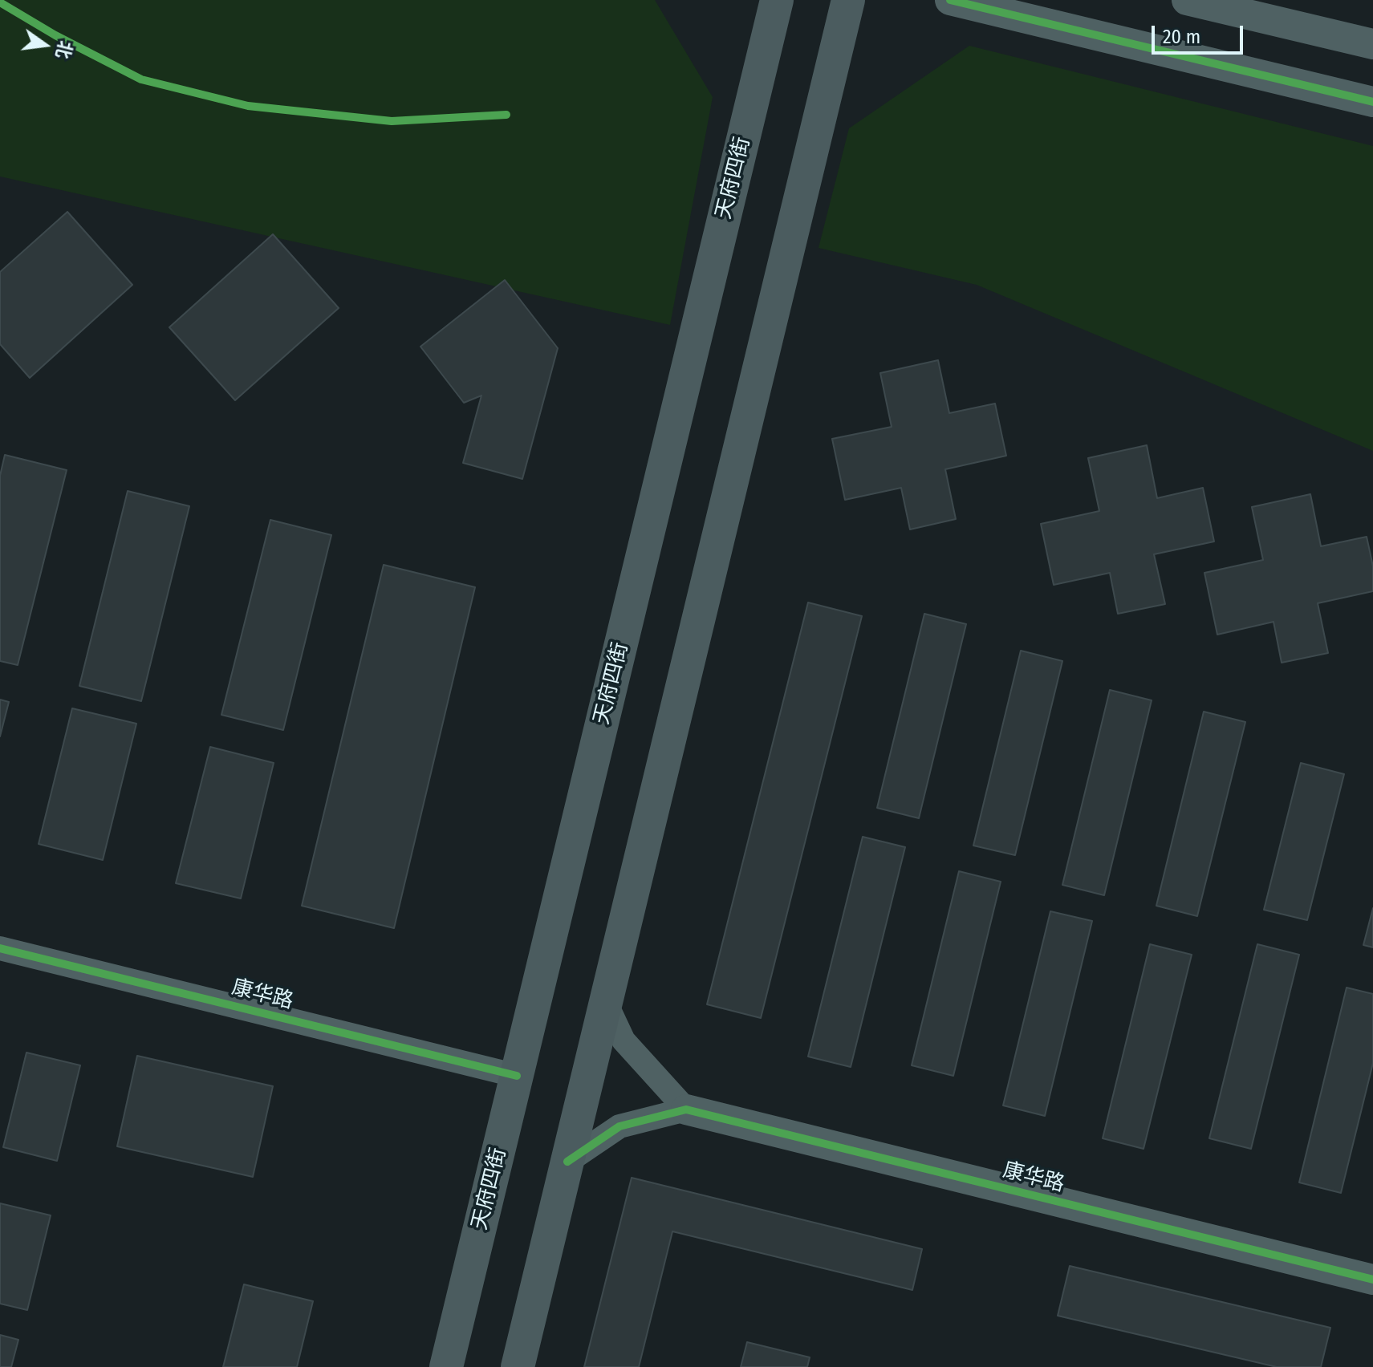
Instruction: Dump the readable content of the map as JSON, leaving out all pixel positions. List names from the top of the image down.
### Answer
{
  "streets": {
    "main road": ["天府四街"],
    "street": ["康华路"]
  },
  "crossings": [
    ["天府四街", "康华路"]
  ],
  "scale_bar": "20 m",
  "north": "right"
}
